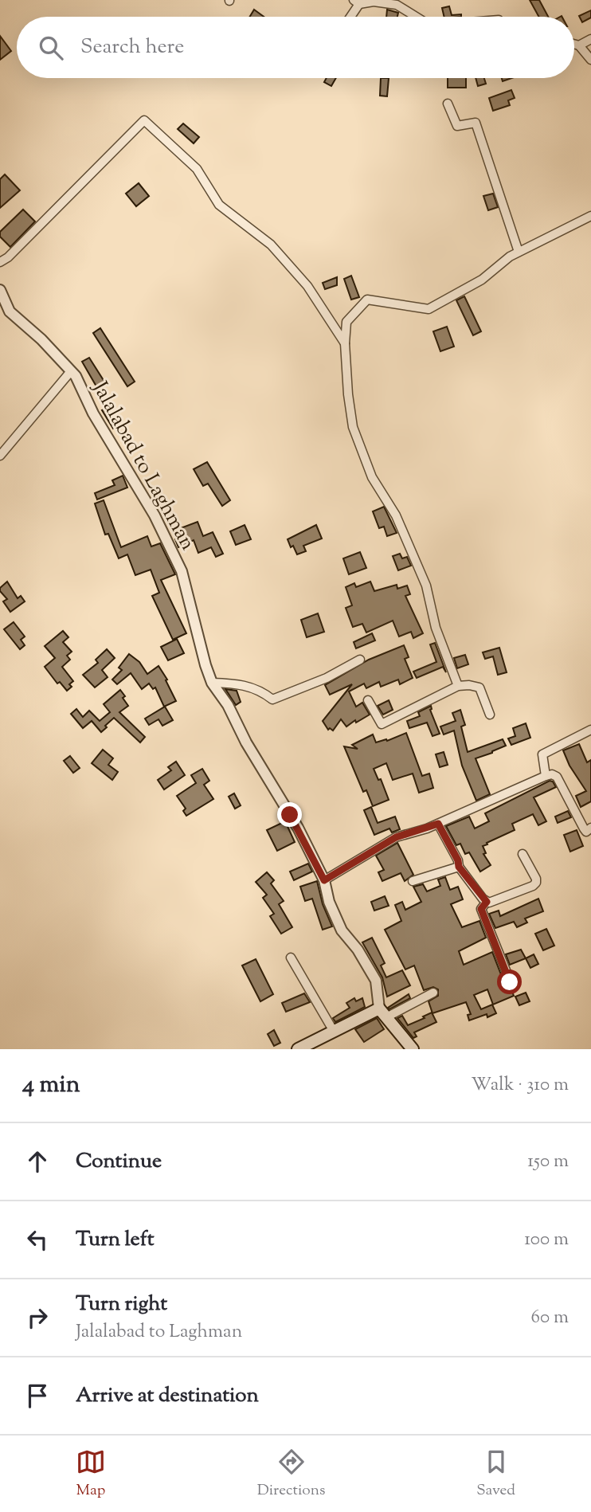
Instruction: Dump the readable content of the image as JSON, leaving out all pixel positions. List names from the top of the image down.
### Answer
{
  "streets": {
    "street": ["Jalalabad to Laghman"]
  },
  "page": {
    "search": "Search here",
    "heading": ["4 min", "Walk · 310 m"],
    "list": [
      ["Continue", "150 m"],
      ["Turn left", "100 m"],
      ["Turn right", "Jalalabad to Laghman", "60 m"],
      "Arrive at destination"
    ],
    "nav": ["Map", "Directions", "Saved"]
  }
}
